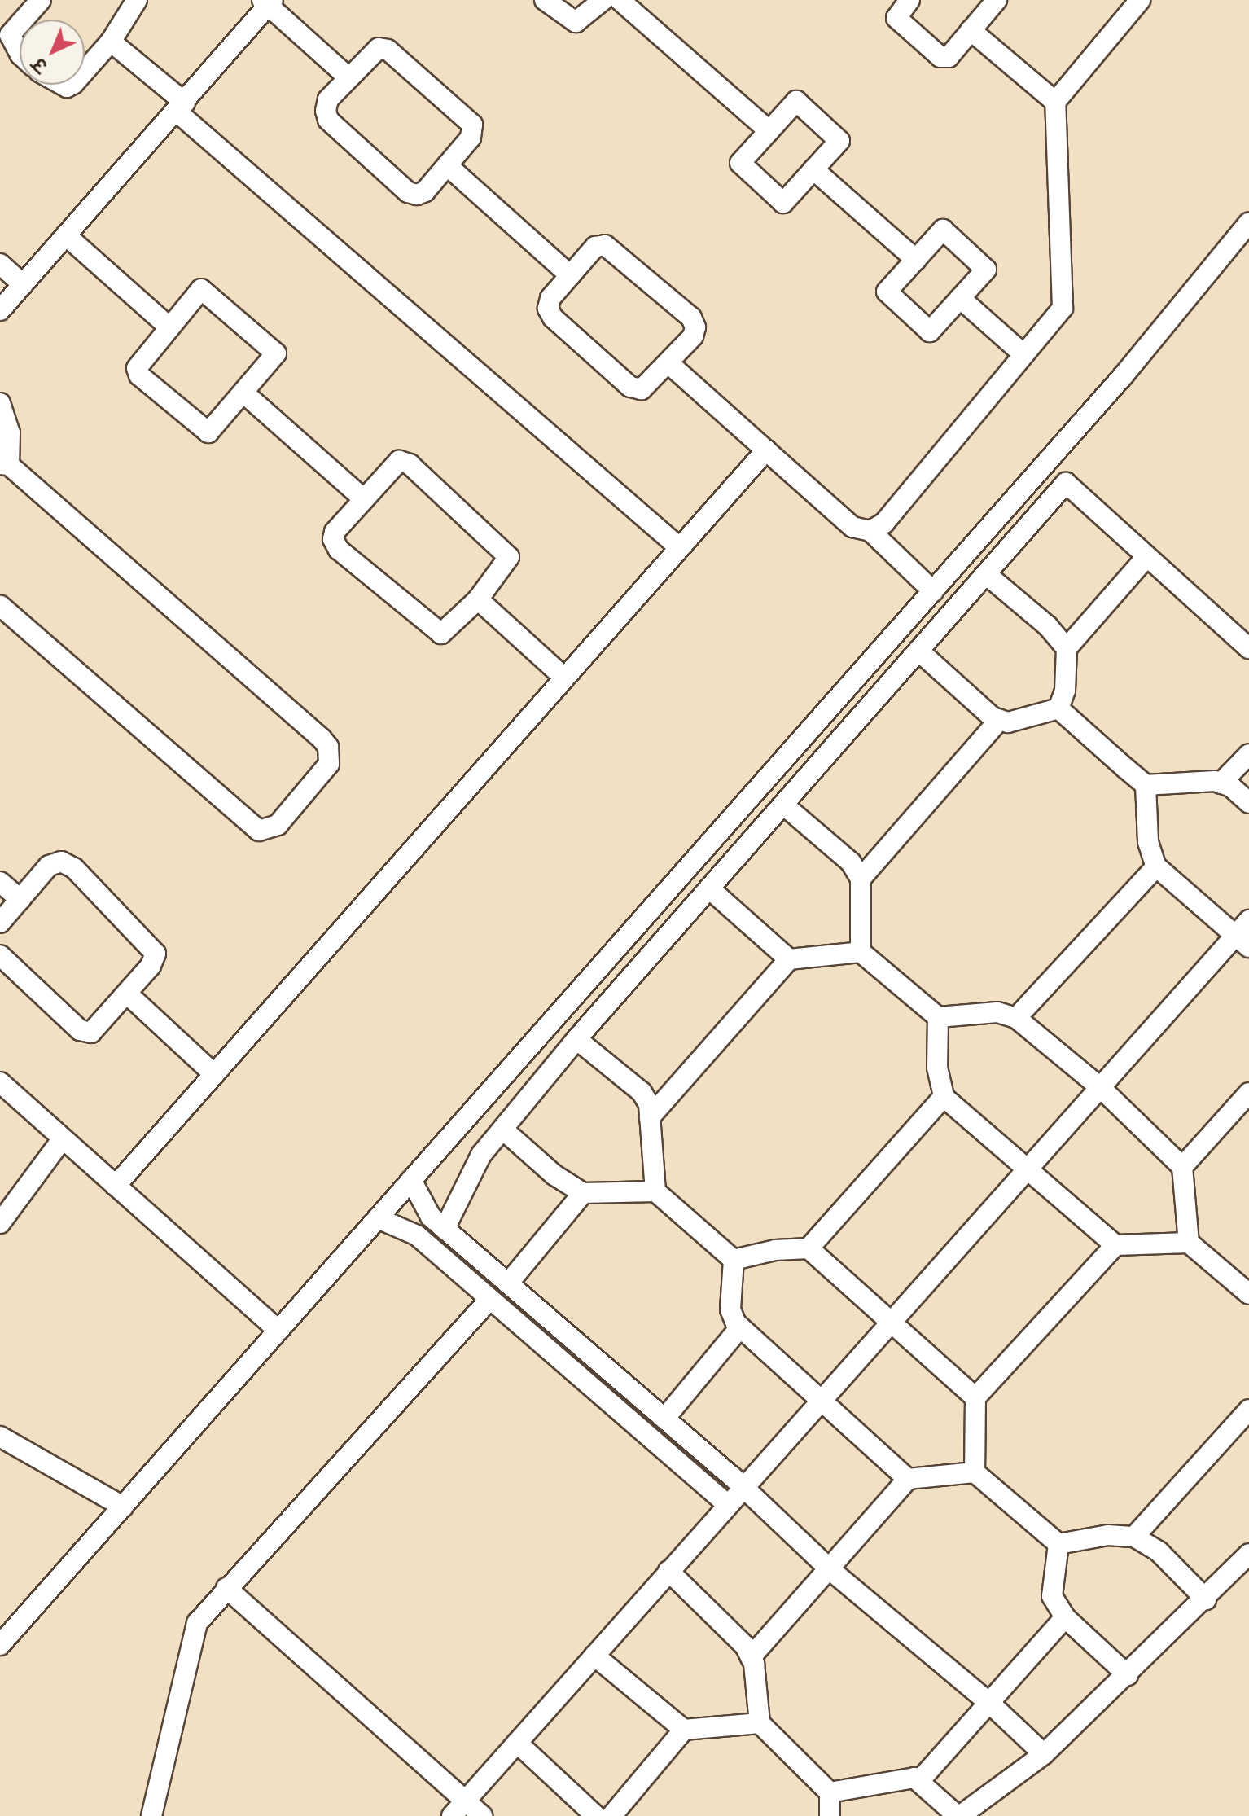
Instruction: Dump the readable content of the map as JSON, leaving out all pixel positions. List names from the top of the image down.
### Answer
{
  "north": "bottom left"
}
